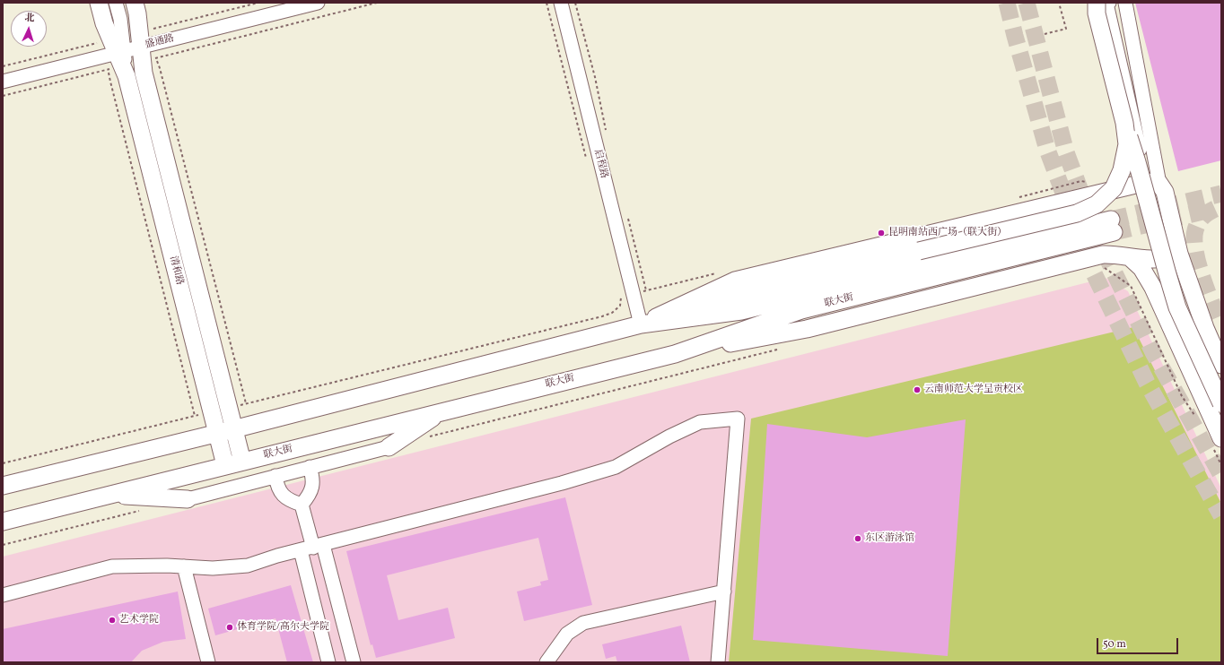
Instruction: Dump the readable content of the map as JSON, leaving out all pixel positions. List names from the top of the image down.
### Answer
{
  "streets": {
    "main road": ["清和路", "联大街"],
    "street": ["盛通路", "启程路"]
  },
  "crossings": [
    ["盛通路", "清和路"],
    ["启程路", "联大街"],
    ["清和路", "联大街"]
  ],
  "places": [
    "昆明南站西广场（联大街）",
    "云南师范大学呈贡校区",
    "东区游泳馆",
    "艺术学院",
    "体育学院/高尔夫学院"
  ],
  "scale_bar": "50 m",
  "north": "top"
}
